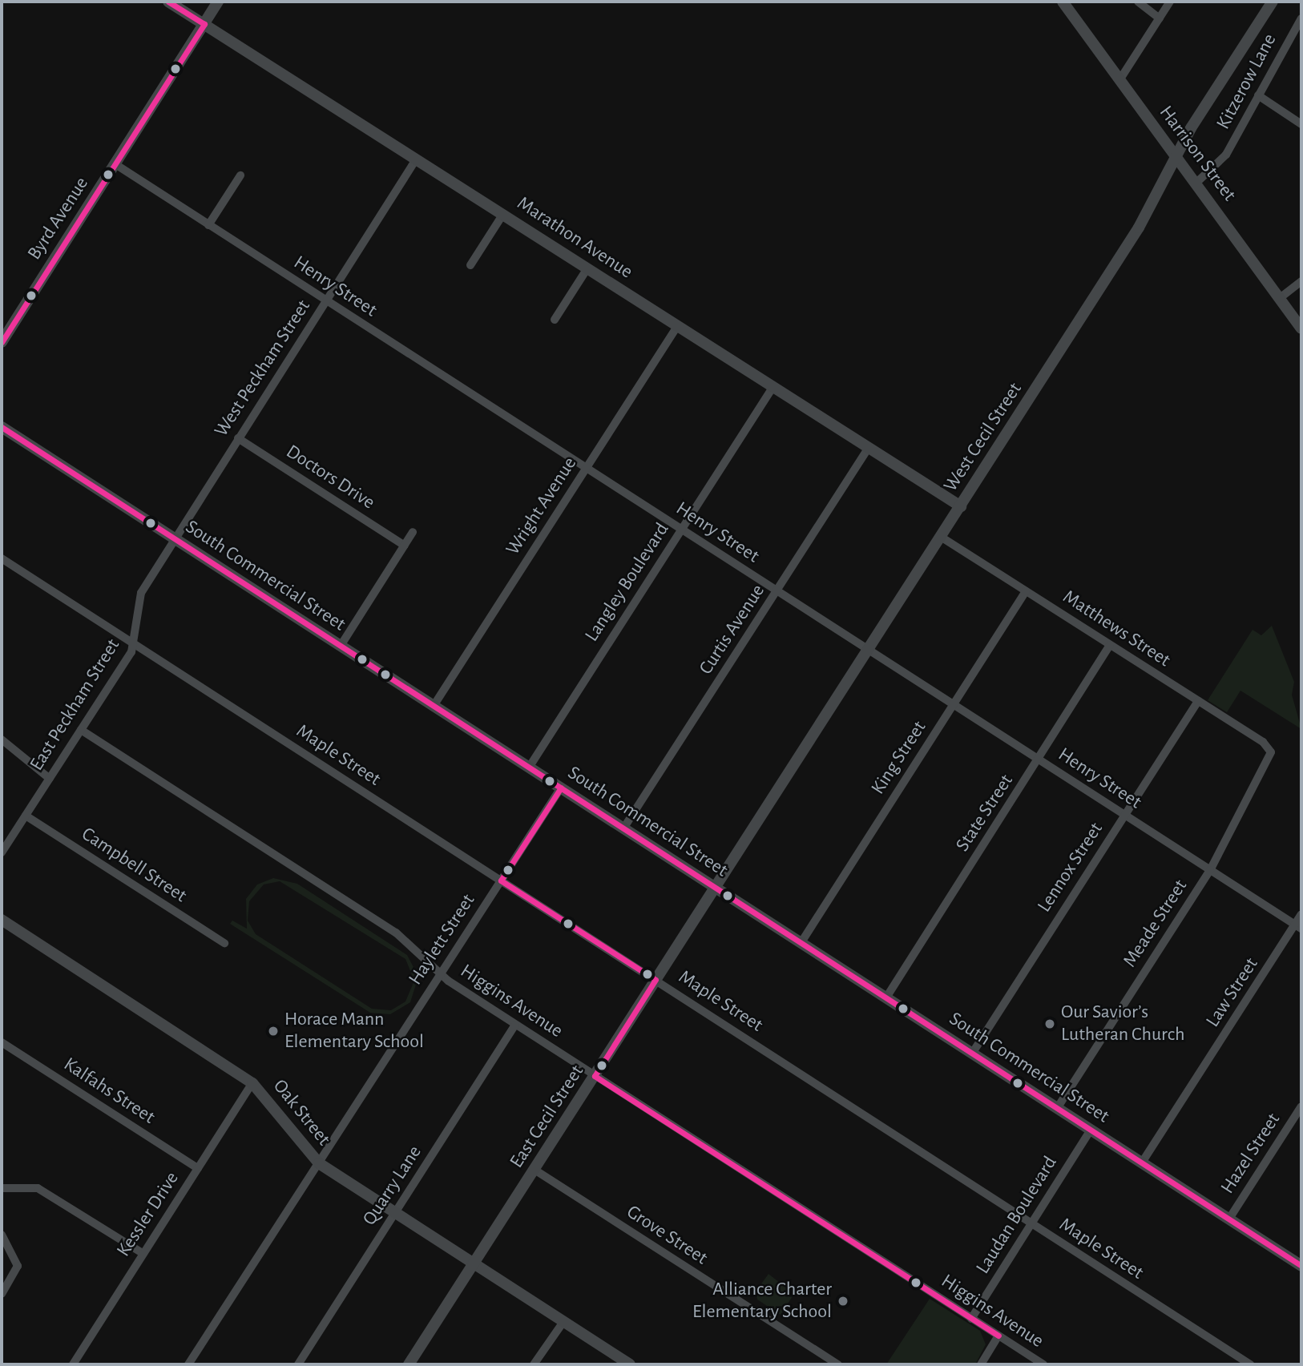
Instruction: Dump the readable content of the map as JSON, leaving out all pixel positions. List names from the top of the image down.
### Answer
{
  "streets": {
    "main road": [
      "Harrison Street",
      "Byrd Avenue",
      "Marathon Avenue",
      "West Cecil Street",
      "South Commercial Street",
      "Oak Street",
      "East Cecil Street"
    ],
    "street": [
      "Kitzerow Lane",
      "Henry Street",
      "West Peckham Street",
      "Doctors Drive",
      "Wright Avenue",
      "Langley Boulevard",
      "Matthews Street",
      "Curtis Avenue",
      "East Peckham Street",
      "Maple Street",
      "King Street",
      "State Street",
      "Campbell Street",
      "Lennox Street",
      "Meade Street",
      "Haylett Street",
      "Law Street",
      "Higgins Avenue",
      "Kalfahs Street",
      "Hazel Street",
      "Quarry Lane",
      "Kessler Drive",
      "Laudan Boulevard",
      "Grove Street"
    ]
  },
  "crossings": [
    ["Kitzerow Lane", "Harrison Street"],
    ["Byrd Avenue", "Marathon Avenue"],
    ["Byrd Avenue", "Henry Street"],
    ["Marathon Avenue", "West Peckham Street"],
    ["Marathon Avenue", "West Cecil Street"],
    ["Marathon Avenue", "Wright Avenue"],
    ["Marathon Avenue", "Langley Boulevard"],
    ["Marathon Avenue", "Curtis Avenue"],
    ["Henry Street", "West Peckham Street"],
    ["Henry Street", "West Cecil Street"],
    ["Henry Street", "Wright Avenue"],
    ["Henry Street", "Langley Boulevard"],
    ["Henry Street", "Curtis Avenue"],
    ["Henry Street", "King Street"],
    ["Henry Street", "State Street"],
    ["Henry Street", "Lennox Street"],
    ["Henry Street", "Meade Street"],
    ["Henry Street", "Law Street"],
    ["West Peckham Street", "Doctors Drive"],
    ["West Peckham Street", "South Commercial Street"],
    ["West Peckham Street", "East Peckham Street"],
    ["West Cecil Street", "South Commercial Street"],
    ["West Cecil Street", "Matthews Street"],
    ["West Cecil Street", "East Cecil Street"],
    ["Wright Avenue", "South Commercial Street"],
    ["South Commercial Street", "Langley Boulevard"],
    ["South Commercial Street", "Curtis Avenue"],
    ["South Commercial Street", "East Peckham Street"],
    ["South Commercial Street", "King Street"],
    ["South Commercial Street", "State Street"],
    ["South Commercial Street", "Lennox Street"],
    ["South Commercial Street", "Meade Street"],
    ["South Commercial Street", "Haylett Street"],
    ["South Commercial Street", "Law Street"],
    ["South Commercial Street", "East Cecil Street"],
    ["South Commercial Street", "Hazel Street"],
    ["South Commercial Street", "Laudan Boulevard"],
    ["Matthews Street", "King Street"],
    ["Matthews Street", "State Street"],
    ["Matthews Street", "Lennox Street"],
    ["Matthews Street", "Meade Street"],
    ["East Peckham Street", "Maple Street"],
    ["East Peckham Street", "Campbell Street"],
    ["East Peckham Street", "Higgins Avenue"],
    ["Maple Street", "Haylett Street"],
    ["Maple Street", "East Cecil Street"],
    ["Maple Street", "Laudan Boulevard"],
    ["Haylett Street", "Higgins Avenue"],
    ["Haylett Street", "Oak Street"],
    ["Higgins Avenue", "East Cecil Street"],
    ["Higgins Avenue", "Quarry Lane"],
    ["Higgins Avenue", "Laudan Boulevard"],
    ["Kalfahs Street", "Kessler Drive"],
    ["Oak Street", "East Cecil Street"],
    ["Oak Street", "Quarry Lane"],
    ["Oak Street", "Kessler Drive"],
    ["East Cecil Street", "Grove Street"]
  ],
  "places": ["Our Savior’s Lutheran Church", "Horace Mann Elementary School", "Alliance Charter Elementary School"]
}
